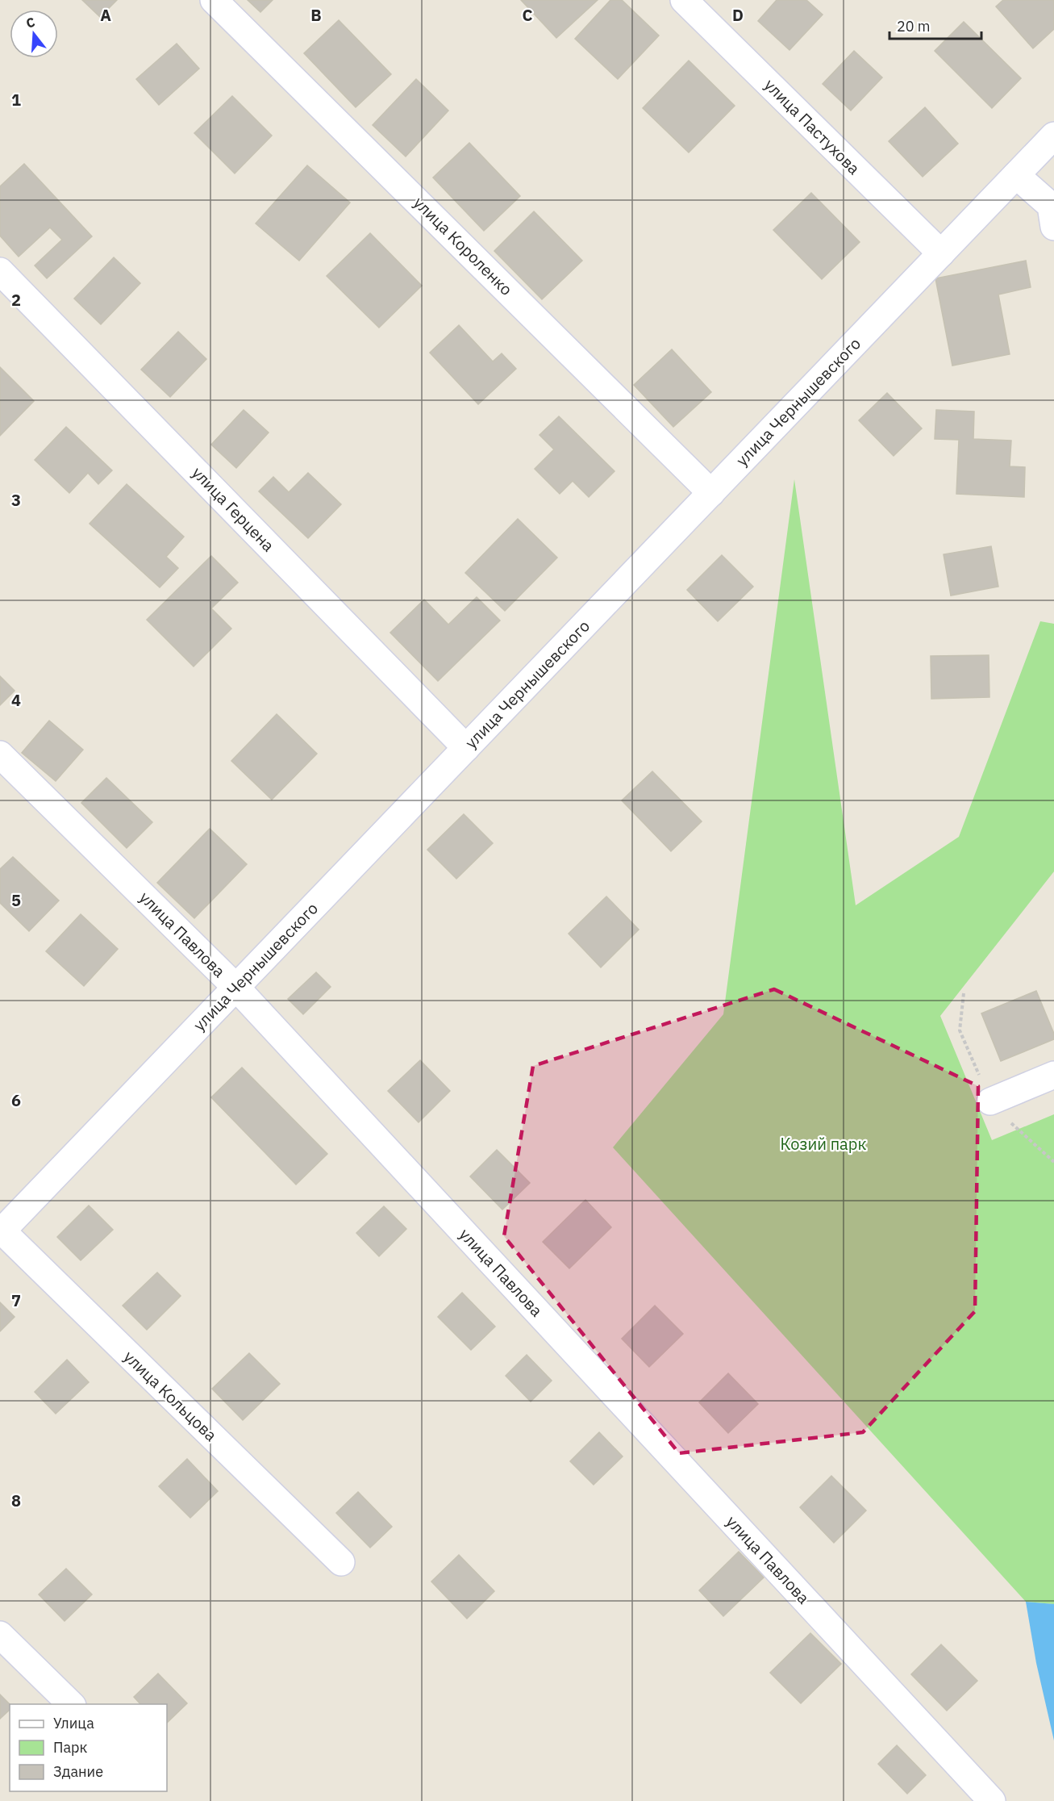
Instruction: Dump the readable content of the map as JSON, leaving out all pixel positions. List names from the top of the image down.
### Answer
{
  "streets": {
    "street": [
      "улица Пастухова",
      "улица Короленко",
      "улица Чернышевского",
      "улица Герцена",
      "улица Павлова",
      "улица Кольцова"
    ]
  },
  "crossings": [
    ["улица Пастухова", "улица Чернышевского"],
    ["улица Короленко", "улица Чернышевского"],
    ["улица Чернышевского", "улица Герцена"],
    ["улица Чернышевского", "улица Павлова"],
    ["улица Чернышевского", "улица Кольцова"]
  ],
  "parks": ["Козий парк"],
  "legend": ["Улица", "Парк", "Здание"],
  "scale_bar": "20 m",
  "north": "top",
  "grid": {
    "columns": [
      "A",
      "B",
      "C",
      "D"
    ],
    "rows": [
      "1",
      "2",
      "3",
      "4",
      "5",
      "6",
      "7",
      "8"
    ]
  }
}
